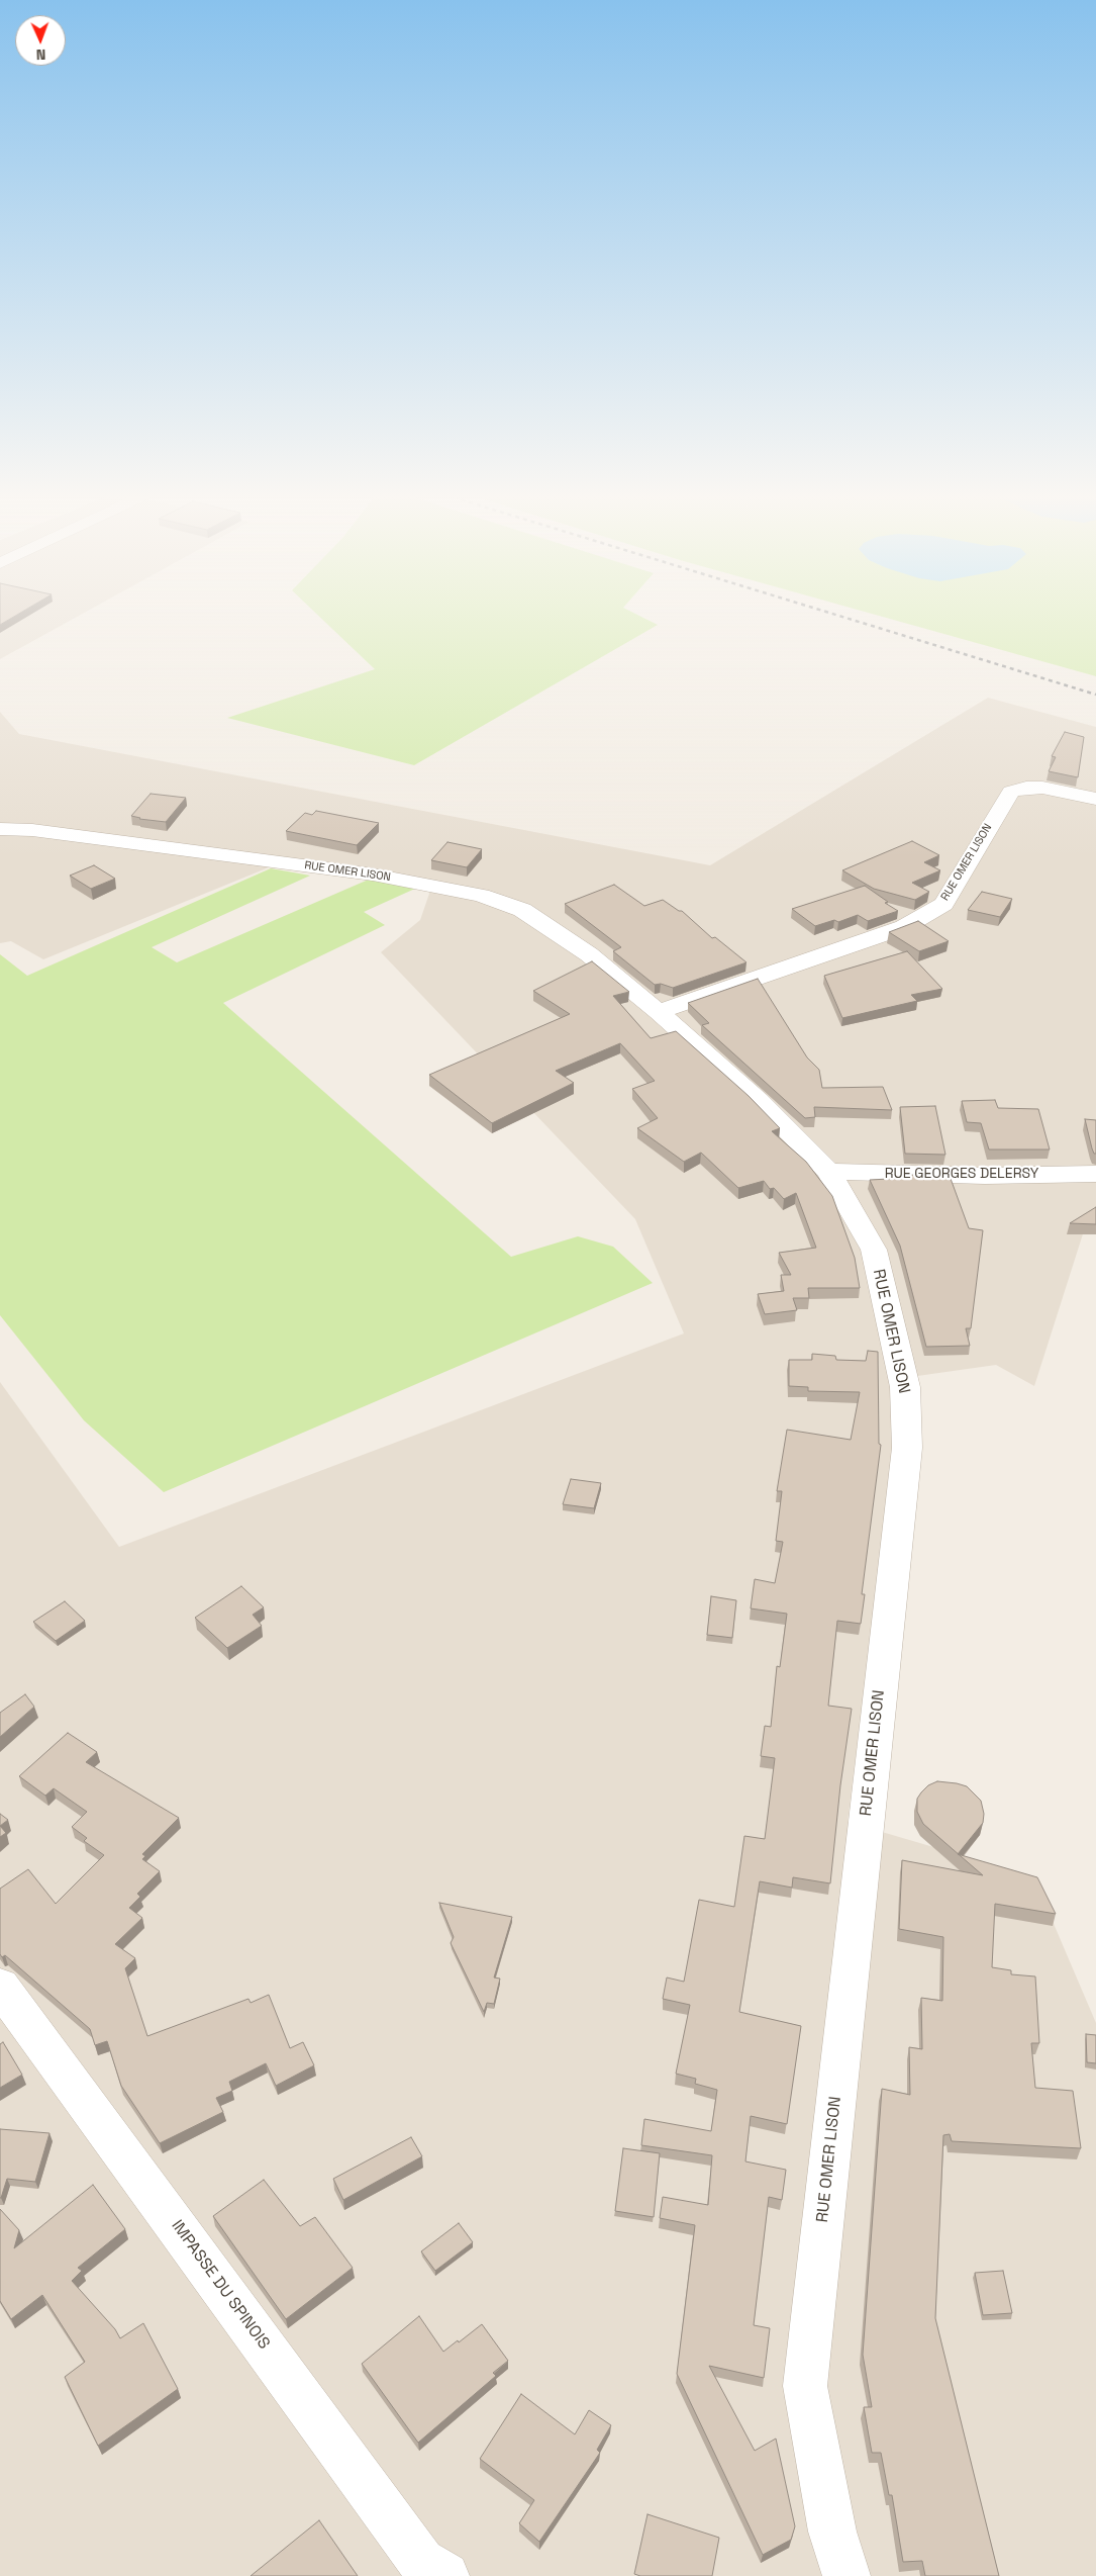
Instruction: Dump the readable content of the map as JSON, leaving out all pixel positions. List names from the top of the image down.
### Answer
{
  "streets": {
    "street": ["RUE OMER LISON", "RUE GEORGES DELERSY", "IMPASSE DU SPINOIS"]
  },
  "crossings": [
    ["RUE OMER LISON", "RUE GEORGES DELERSY"]
  ],
  "north": "bottom"
}
